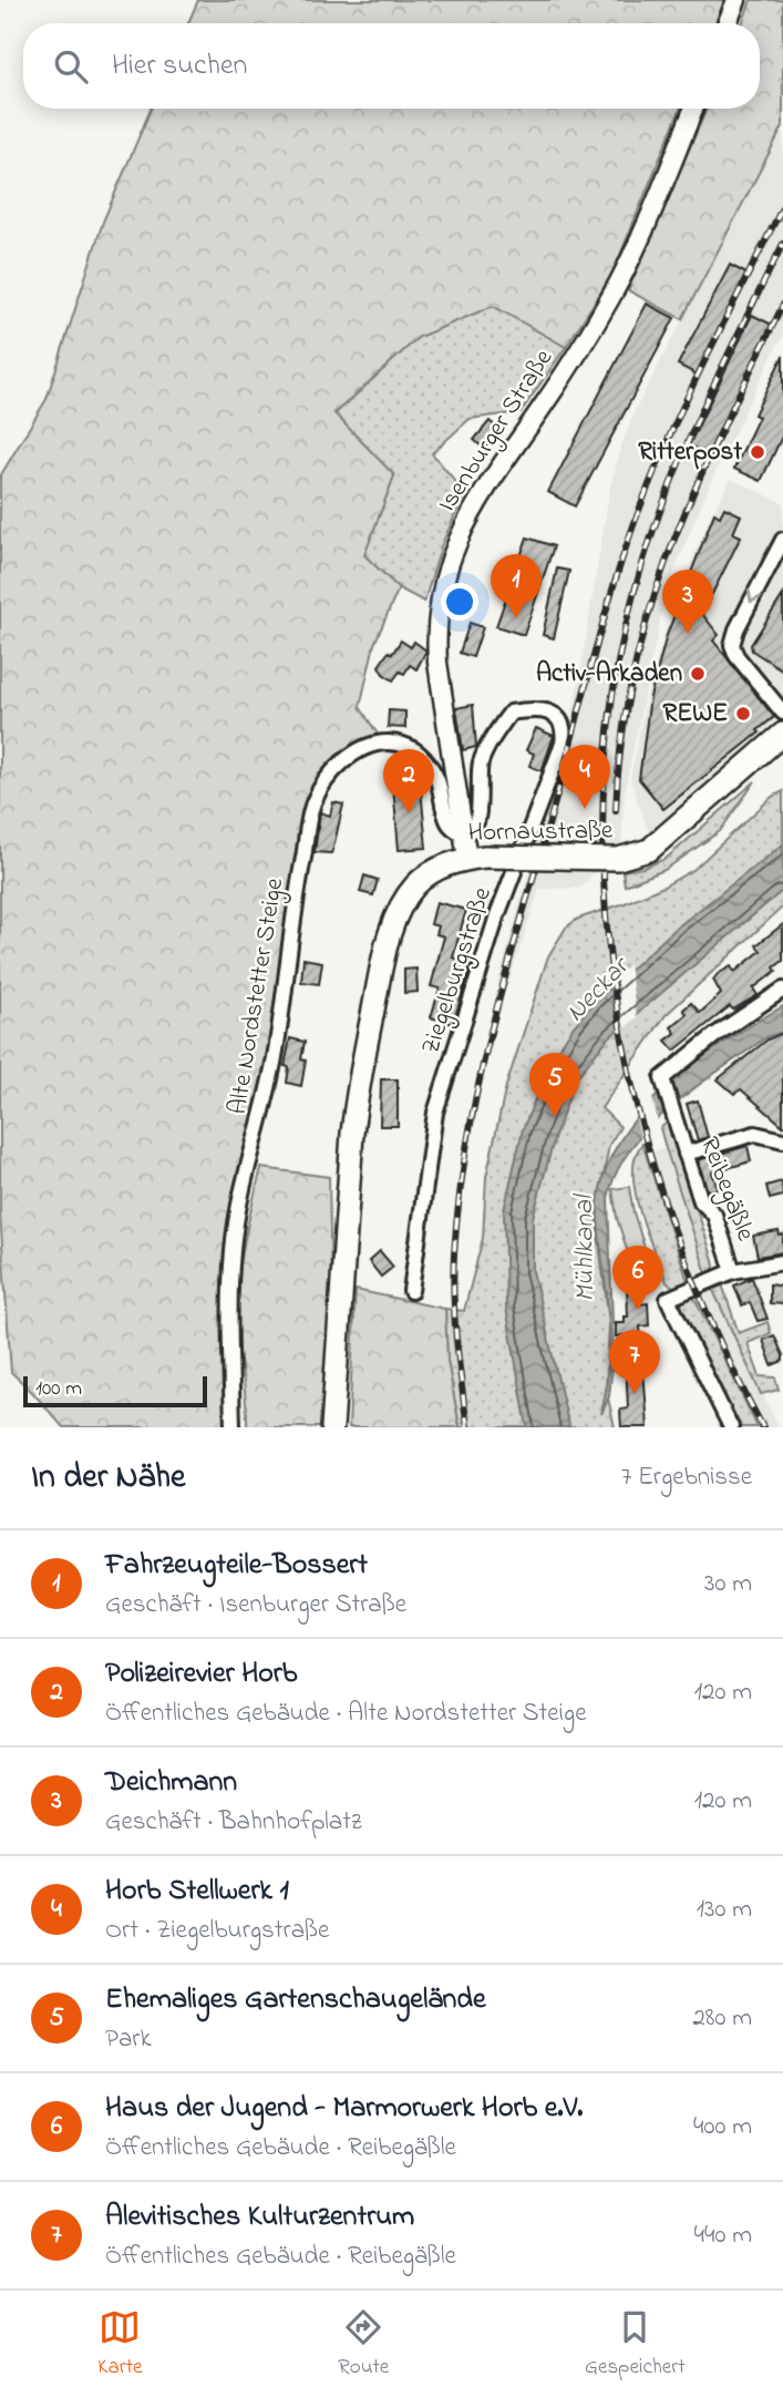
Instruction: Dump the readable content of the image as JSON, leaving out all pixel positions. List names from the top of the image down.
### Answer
{
  "streets": {
    "main road": ["Hornaustraße"],
    "street": [
      "Isenburger Straße",
      "Ziegelburgstraße",
      "Alte Nordstetter Steige",
      "Reibegäßle"
    ]
  },
  "crossings": [
    ["Isenburger Straße", "Hornaustraße"],
    ["Isenburger Straße", "Ziegelburgstraße"],
    ["Isenburger Straße", "Alte Nordstetter Steige"],
    ["Ziegelburgstraße", "Alte Nordstetter Steige"]
  ],
  "water": ["Neckar", "Mühlkanal"],
  "places": ["Ritterpost", "Activ-Arkaden", "REWE"],
  "scale_bar": "100 m",
  "page": {
    "search": "Hier suchen",
    "pins": [
      "1",
      "3",
      "4",
      "2",
      "5",
      "6",
      "7"
    ],
    "scale": "100 m",
    "heading": ["In der Nähe", "7 Ergebnisse"],
    "list": [
      {
        "mark": "1",
        "name": "Fahrzeugteile-Bossert",
        "note": "Geschäft · Isenburger Straße",
        "value": "30 m"
      },
      {
        "mark": "2",
        "name": "Polizeirevier Horb",
        "note": "Öffentliches Gebäude · Alte Nordstetter Steige",
        "value": "120 m"
      },
      {
        "mark": "3",
        "name": "Deichmann",
        "note": "Geschäft · Bahnhofplatz",
        "value": "120 m"
      },
      {
        "mark": "4",
        "name": "Horb Stellwerk 1",
        "note": "Ort · Ziegelburgstraße",
        "value": "130 m"
      },
      {
        "mark": "5",
        "name": "Ehemaliges Gartenschaugelände",
        "note": "Park",
        "value": "280 m"
      },
      {
        "mark": "6",
        "name": "Haus der Jugend - Marmorwerk Horb e.V.",
        "note": "Öffentliches Gebäude · Reibegäßle",
        "value": "400 m"
      },
      {
        "mark": "7",
        "name": "Alevitisches Kulturzentrum",
        "note": "Öffentliches Gebäude · Reibegäßle",
        "value": "440 m"
      }
    ],
    "nav": ["Karte", "Route", "Gespeichert"]
  }
}
